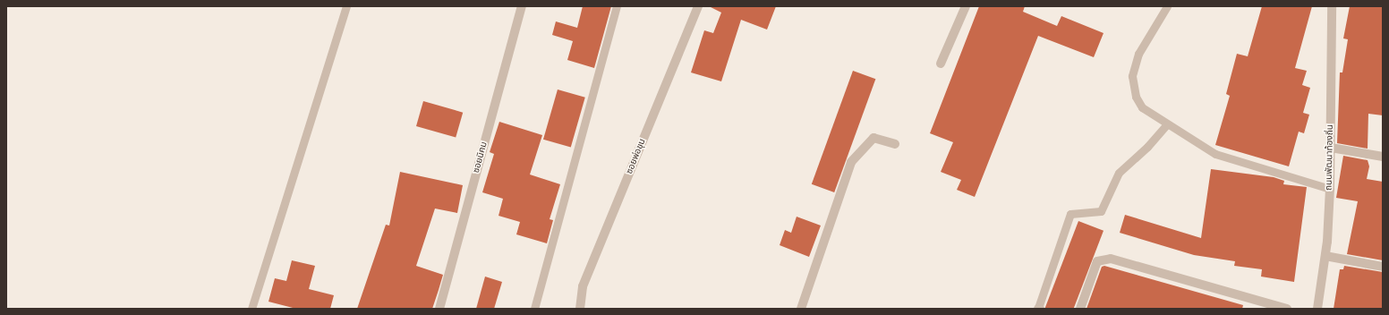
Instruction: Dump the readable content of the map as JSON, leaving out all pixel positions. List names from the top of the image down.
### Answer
{
  "streets": {
    "street": ["ซอยพ่อขุน", "ซอยนิคม", "ถนนพัฒนาท้องถิ่น"]
  }
}
